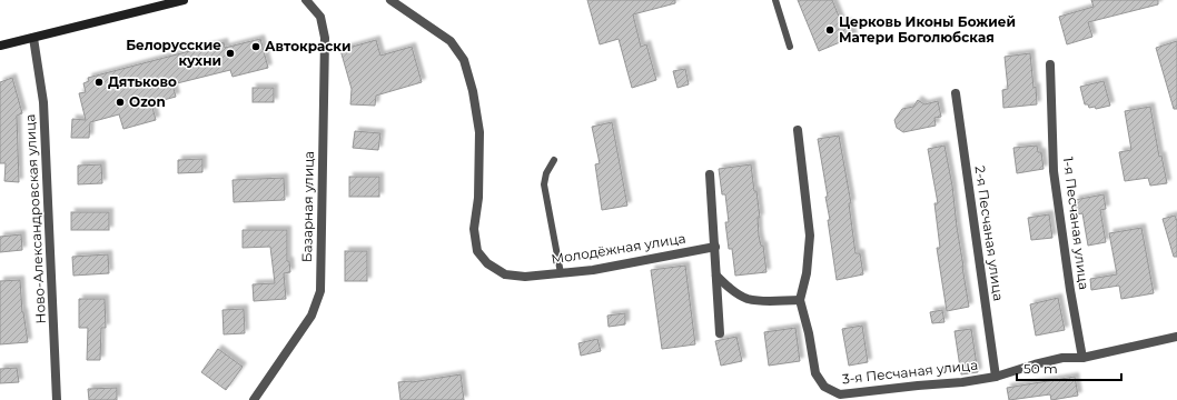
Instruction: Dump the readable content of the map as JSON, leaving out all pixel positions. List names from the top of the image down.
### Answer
{
  "streets": {
    "street": [
      "Базарная улица",
      "Ново-Александровская улица",
      "1-я Песчаная улица",
      "2-я Песчаная улица",
      "Молодёжная улица",
      "3-я Песчаная улица"
    ]
  },
  "crossings": [
    ["1-я Песчаная улица", "3-я Песчаная улица"],
    ["2-я Песчаная улица", "3-я Песчаная улица"]
  ],
  "places": [
    "Церковь Иконы Божией Матери Боголюбская",
    "Автокраски",
    "Белорусские кухни",
    "Дятьково",
    "Ozon"
  ],
  "scale_bar": "50 m"
}
